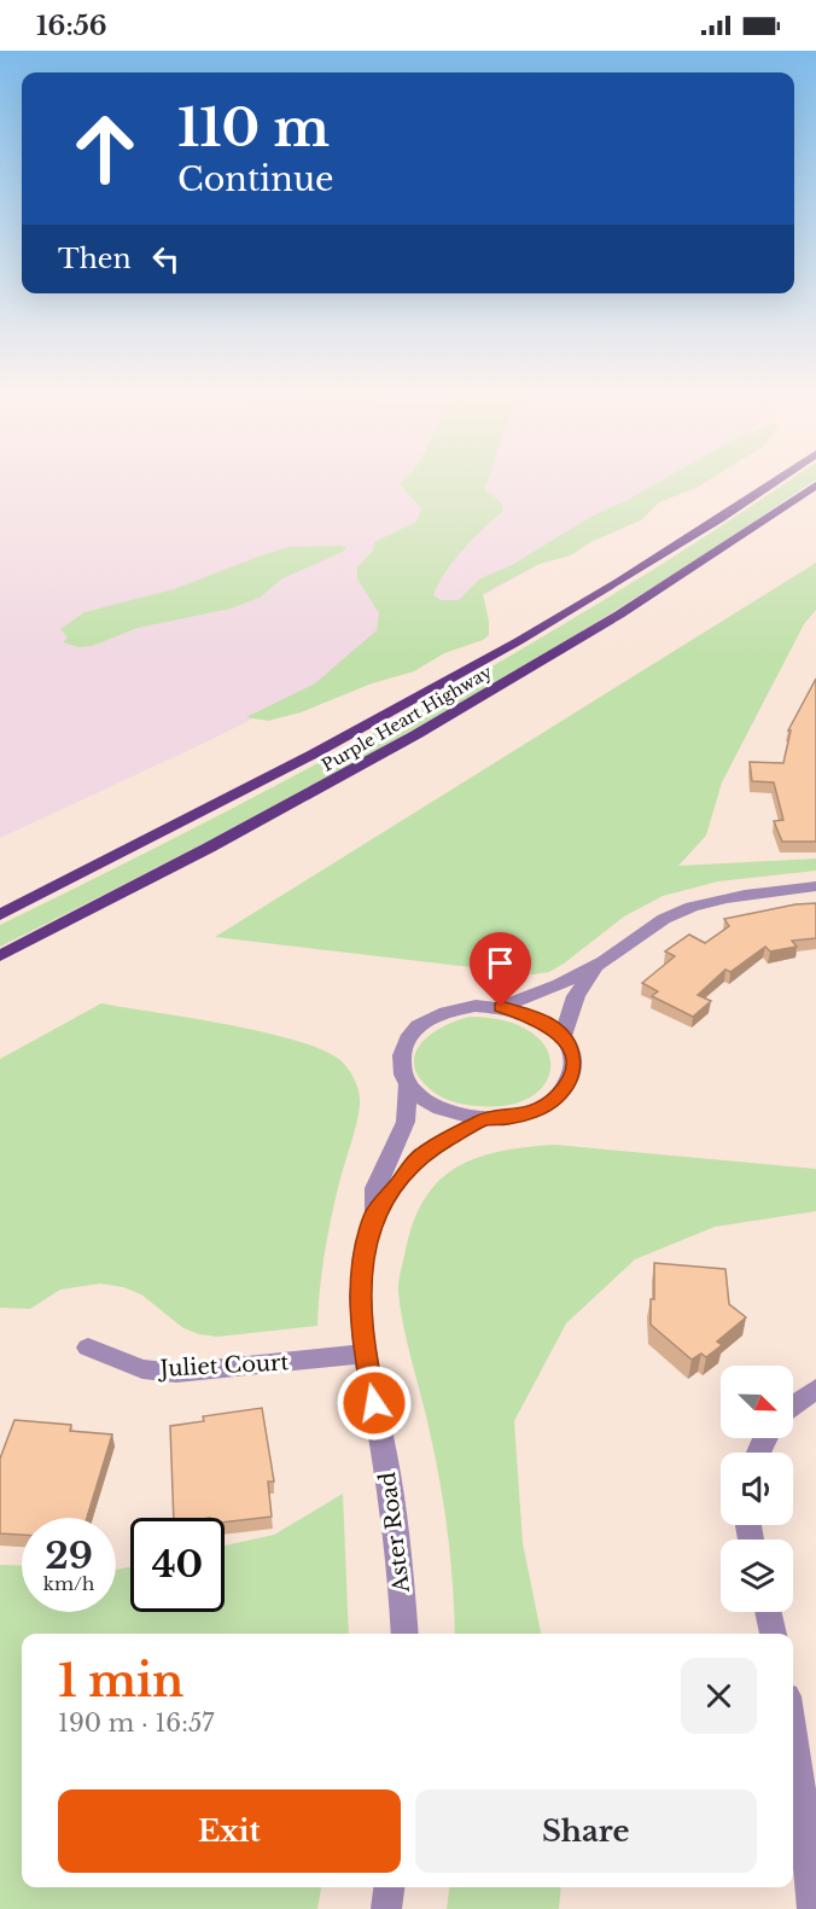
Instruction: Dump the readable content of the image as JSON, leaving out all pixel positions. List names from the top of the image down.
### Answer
{
  "streets": {
    "main road": ["Purple Heart Highway"],
    "street": ["Juliet Court", "Aster Road"]
  },
  "crossings": [
    ["Juliet Court", "Aster Road"]
  ],
  "north": "bottom right",
  "page": {
    "status": "16:56",
    "turn": ["110 m", "Continue"],
    "then": "Then",
    "speed": "29 km/h",
    "limit": "40",
    "heading": ["1 min", "190 m · 16:57"],
    "buttons": ["Exit", "Share"]
  }
}
